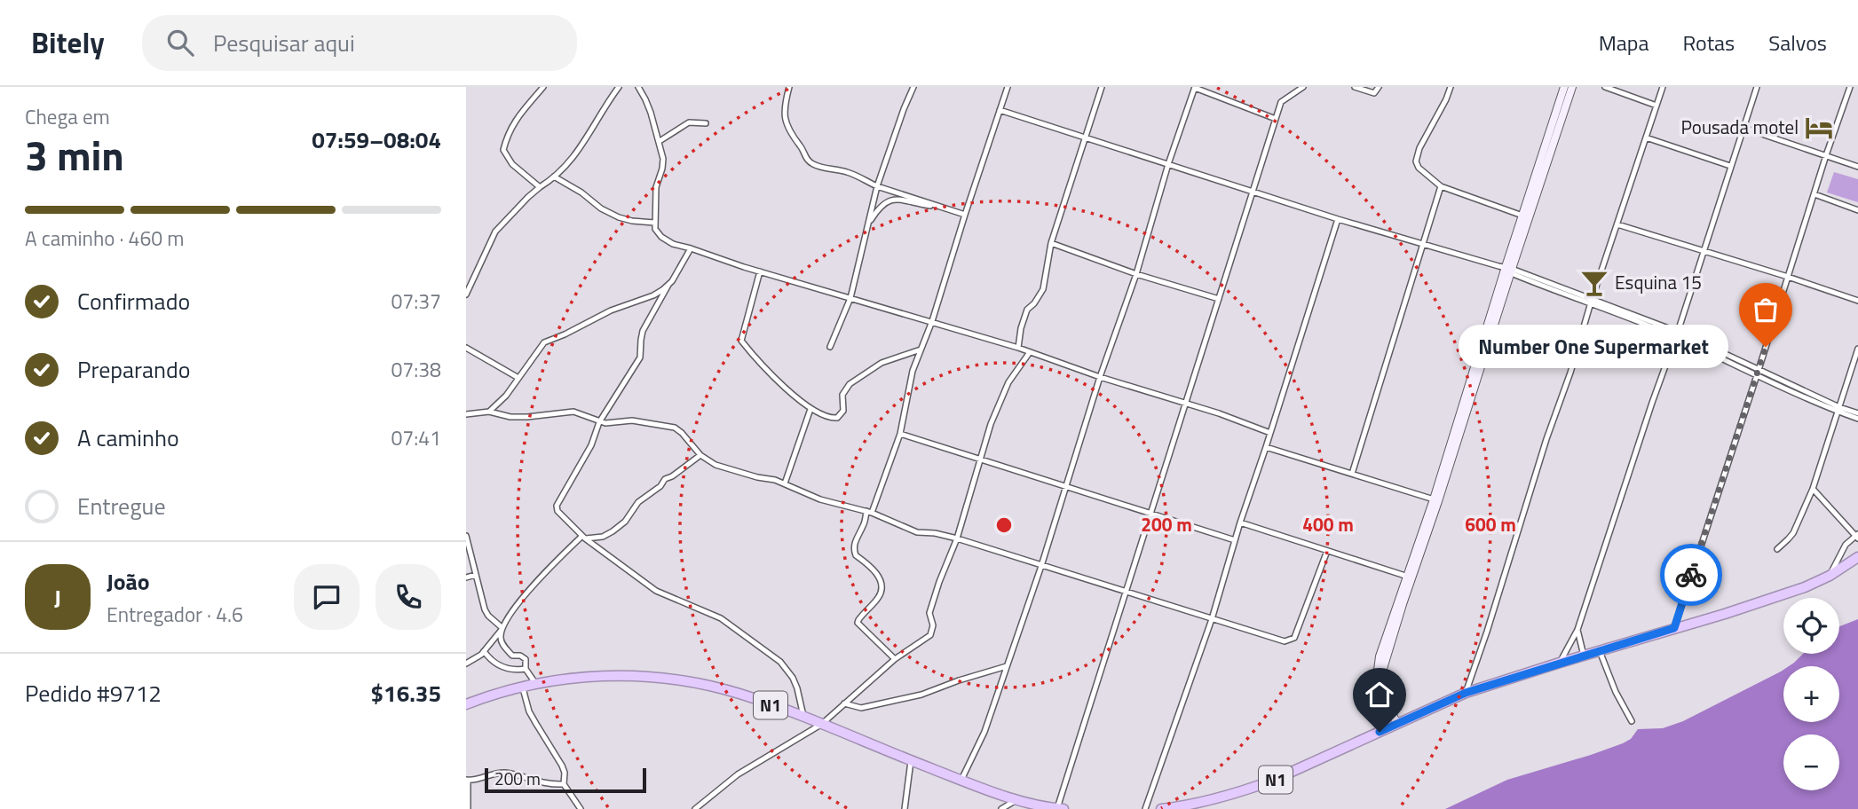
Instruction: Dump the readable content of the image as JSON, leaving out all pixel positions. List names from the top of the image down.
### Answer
{
  "streets": {
    "highway": ["N1"]
  },
  "places": {
    "hotel": ["Pousada motel"],
    "bar": ["Esquina 15"],
    "other": ["Number One Supermarket"]
  },
  "scale_bar": "200 m",
  "page": {
    "header": "Bitely",
    "search": "Pesquisar aqui",
    "nav": ["Mapa", "Rotas", "Salvos"],
    "heading": ["3 min", "Chega em", "07:59–08:04"],
    "panel": [
      "João",
      "Entregador · 4.6",
      "Pedido #9712",
      "$16.35"
    ],
    "bar": "A caminho · 460 m",
    "list": [
      ["Confirmado", "07:37"],
      ["Preparando", "07:38"],
      ["A caminho", "07:41"],
      "Entregue"
    ],
    "bubble": "Number One Supermarket",
    "round": "J",
    "map_buttons": ["+", "−"],
    "scale": "200 m"
  },
  "rings": ["200 m", "400 m", "600 m"]
}
